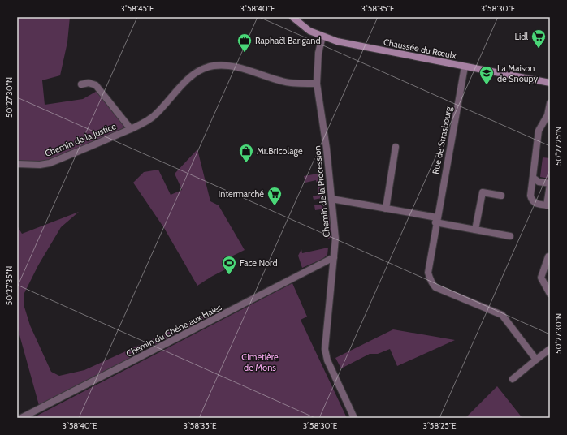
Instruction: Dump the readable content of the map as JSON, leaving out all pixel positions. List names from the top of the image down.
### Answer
{
  "streets": {
    "main road": ["Chaussée du Rœulx"],
    "street": [
      "Chemin de la Justice",
      "Rue de Strasbourg",
      "Chemin de la Procession",
      "Chemin du Chêne aux Haies"
    ]
  },
  "crossings": [
    ["Chaussée du Rœulx", "Rue de Strasbourg"],
    ["Chaussée du Rœulx", "Chemin de la Procession"],
    ["Chemin de la Justice", "Chemin de la Procession"],
    ["Chemin de la Procession", "Chemin du Chêne aux Haies"]
  ],
  "parks": ["Cimetière de Mons"],
  "places": {
    "supermarket": ["Lidl", "Intermarché"],
    "office": ["Raphaël Barigand"],
    "school or university": ["La Maison de Snoupy"],
    "shop": ["Mr.Bricolage"],
    "sports": ["Face Nord"]
  },
  "coordinates": [
    "3°58'45\"E",
    "3°58'40\"E",
    "3°58'35\"E",
    "3°58'30\"E",
    "50°27'30\"N",
    "50°27'25\"N",
    "50°27'35\"N",
    "3°58'25\"E"
  ]
}
